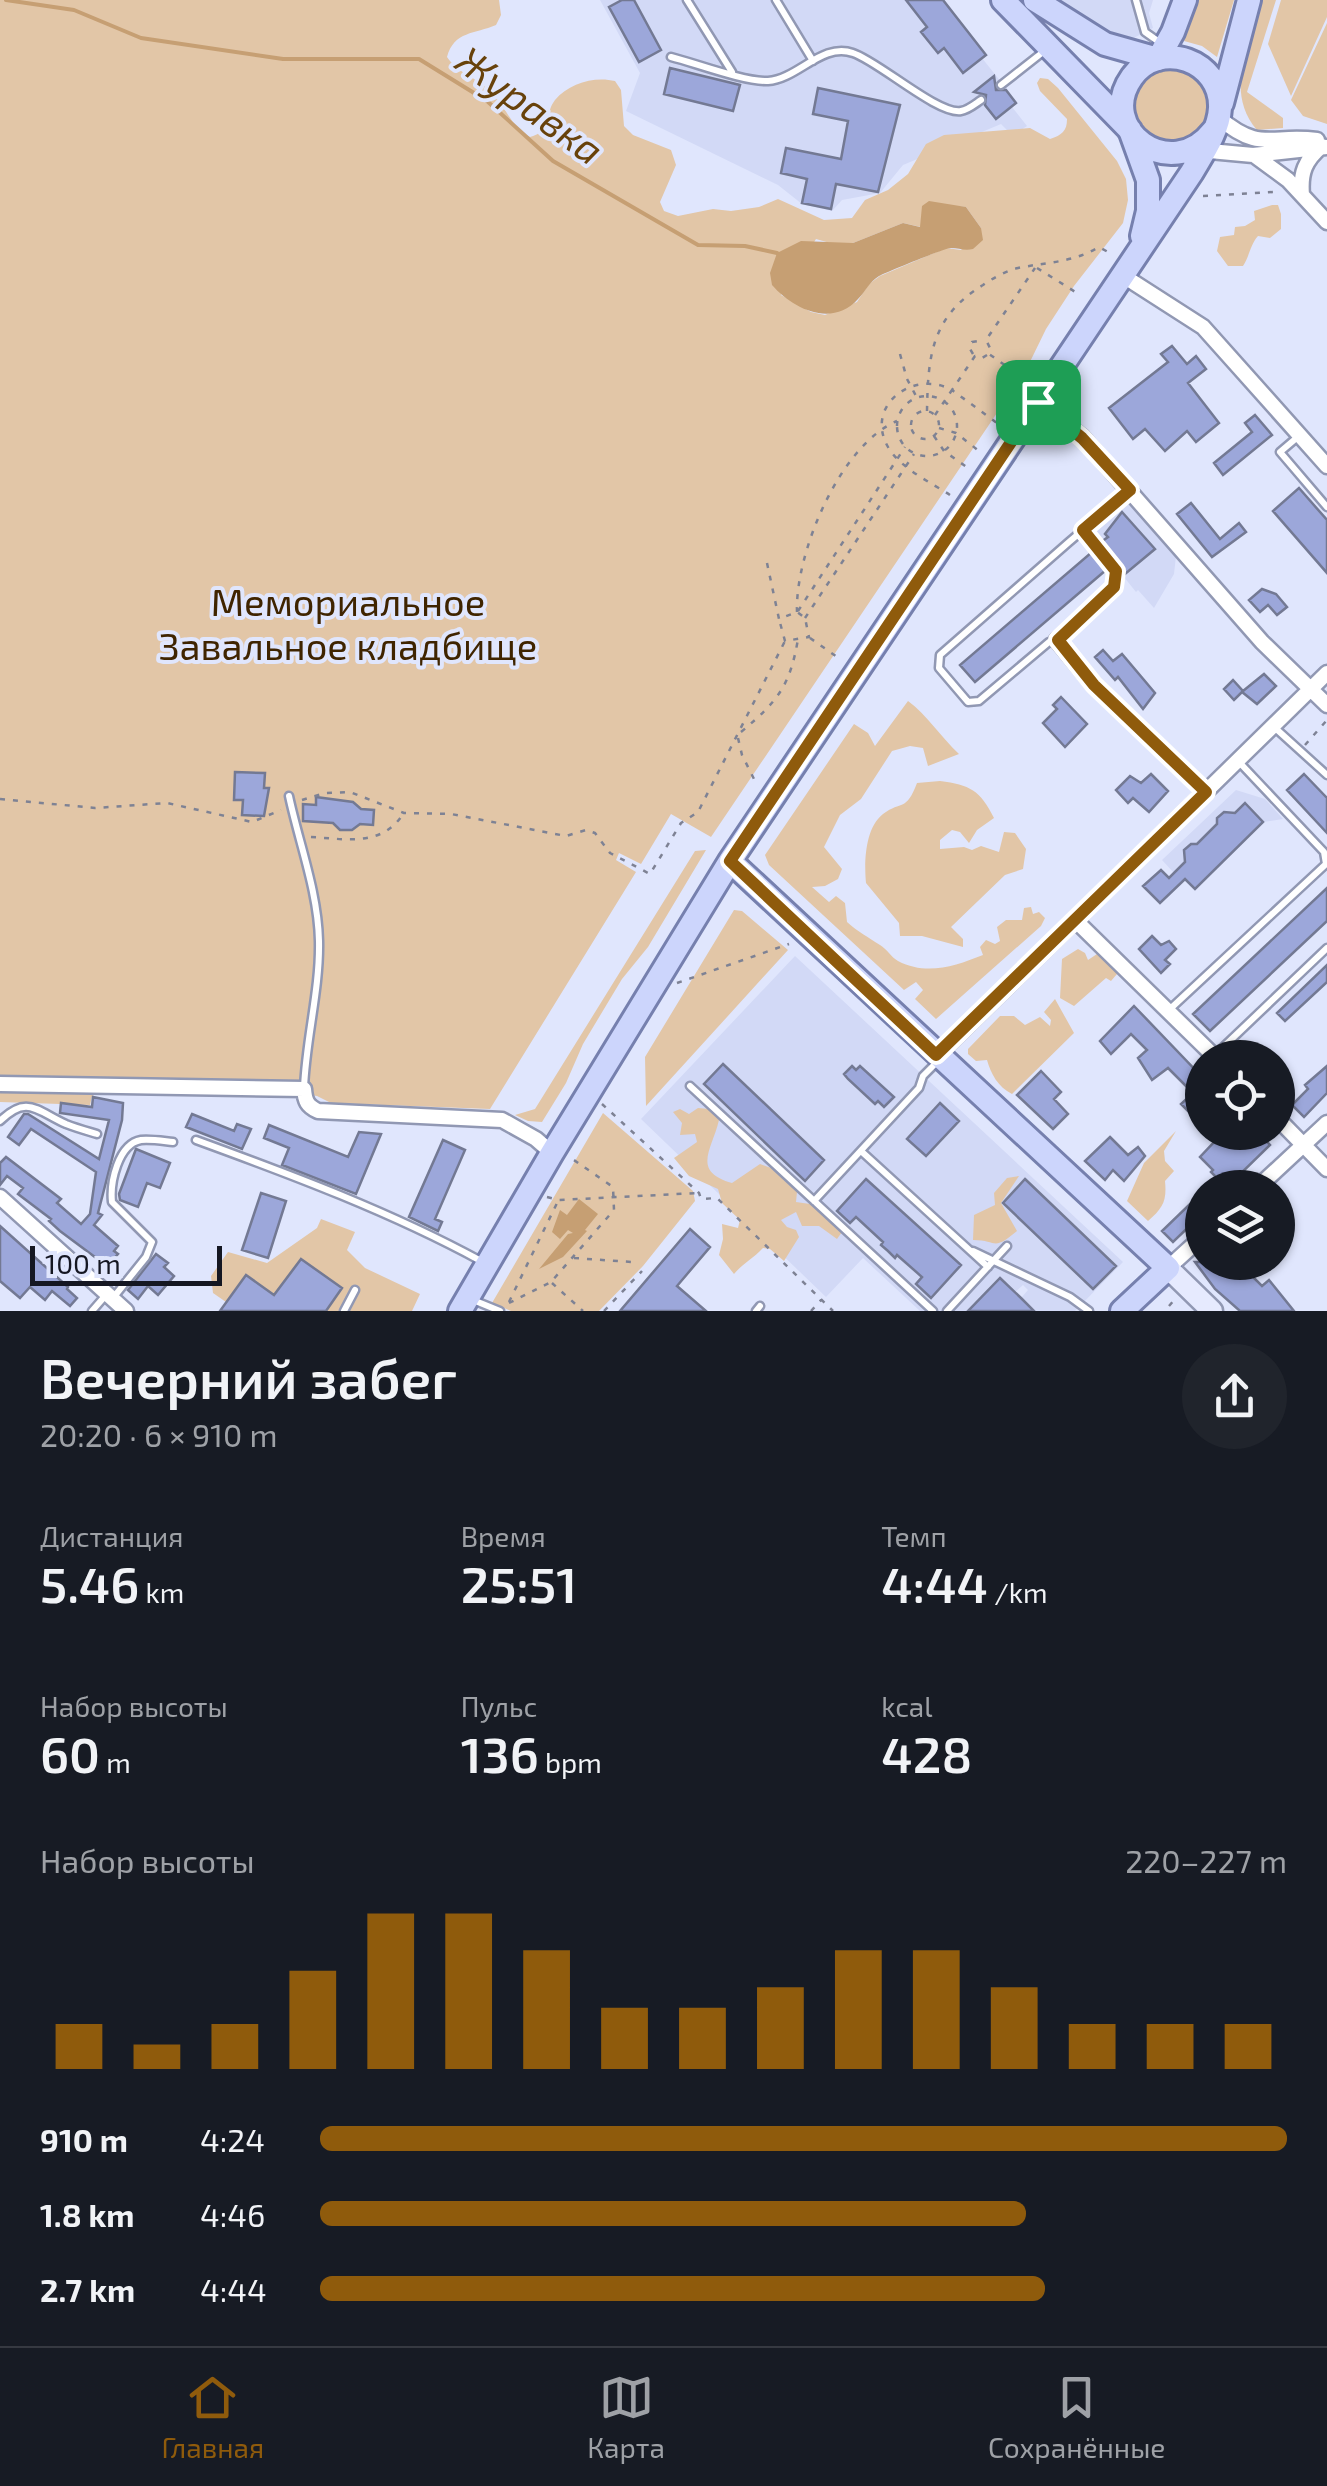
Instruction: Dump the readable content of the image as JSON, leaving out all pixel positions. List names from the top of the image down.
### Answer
{
  "water": ["Журавка"],
  "parks": ["Мемориальное Завальное кладбище"],
  "scale_bar": "100 m",
  "page": {
    "scale": "100 m",
    "heading": ["Вечерний забег", "20:20 · 6 × 910 m"],
    "stats": [
      ["Дистанция", "5.46 km"],
      ["Время", "25:51"],
      ["Темп", "4:44 /km"],
      ["Набор высоты", "60 m"],
      ["Пульс", "136 bpm"],
      ["kcal", "428"]
    ],
    "chart": ["Набор высоты", "220–227 m"],
    "list": [
      {
        "name": "910 m",
        "note": "4:24"
      },
      {
        "name": "1.8 km",
        "note": "4:46"
      },
      {
        "name": "2.7 km",
        "note": "4:44"
      }
    ],
    "tabs": ["Главная", "Карта", "Сохранённые"]
  }
}
